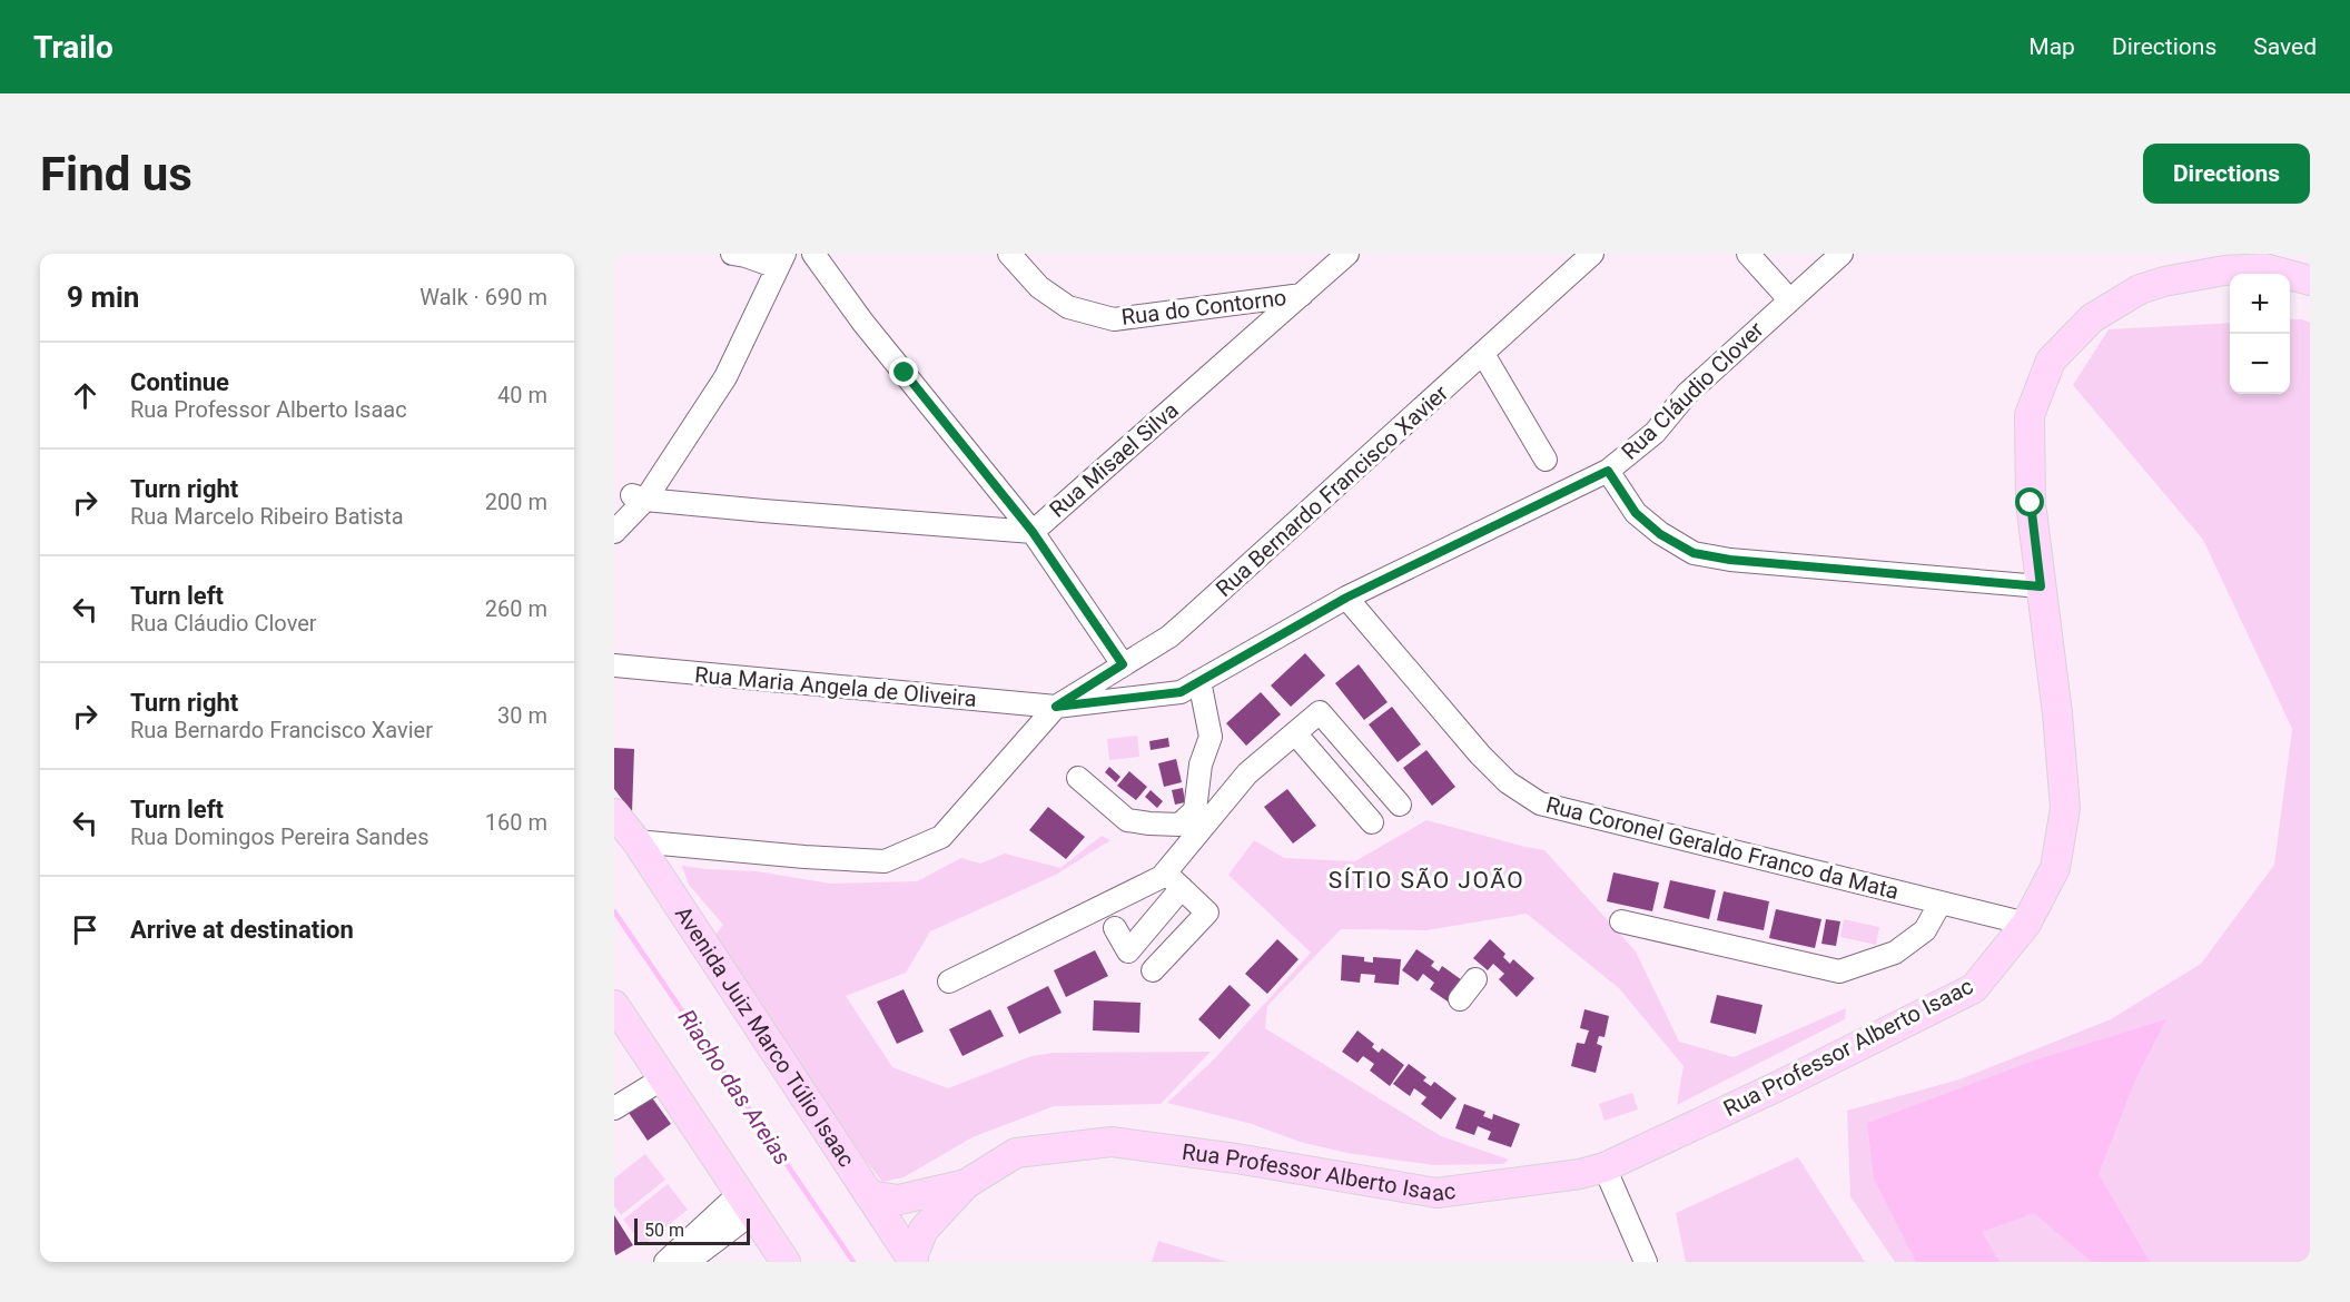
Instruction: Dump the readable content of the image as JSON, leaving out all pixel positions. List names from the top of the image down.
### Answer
{
  "streets": {
    "main road": ["Avenida Juiz Marco Túlio Isaac", "Rua Professor Alberto Isaac"],
    "street": [
      "Rua do Contorno",
      "Rua Cláudio Clover",
      "Rua Misael Silva",
      "Rua Bernardo Francisco Xavier",
      "Rua Maria Angela de Oliveira",
      "Rua Coronel Geraldo Franco da Mata"
    ]
  },
  "crossings": [
    ["Rua do Contorno", "Rua Misael Silva"],
    ["Rua Cláudio Clover", "Rua Bernardo Francisco Xavier"],
    ["Rua Cláudio Clover", "Rua Maria Angela de Oliveira"],
    ["Rua Cláudio Clover", "Rua Coronel Geraldo Franco da Mata"],
    ["Rua Bernardo Francisco Xavier", "Rua Maria Angela de Oliveira"],
    ["Rua Bernardo Francisco Xavier", "Avenida Juiz Marco Túlio Isaac"],
    ["Rua Coronel Geraldo Franco da Mata", "Rua Professor Alberto Isaac"]
  ],
  "districts": ["SÍTIO SÃO JOÃO"],
  "water": ["Riacho das Areias"],
  "scale_bar": "50 m",
  "page": {
    "header": "Trailo",
    "nav": ["Map", "Directions", "Saved"],
    "buttons": "Directions",
    "title": "Find us",
    "heading": ["9 min", "Walk · 690 m"],
    "map_buttons": ["+", "−"],
    "list": [
      ["Continue", "Rua Professor Alberto Isaac", "40 m"],
      ["Turn right", "Rua Marcelo Ribeiro Batista", "200 m"],
      ["Turn left", "Rua Cláudio Clover", "260 m"],
      ["Turn right", "Rua Bernardo Francisco Xavier", "30 m"],
      ["Turn left", "Rua Domingos Pereira Sandes", "160 m"],
      "Arrive at destination"
    ],
    "scale": "50 m"
  }
}
